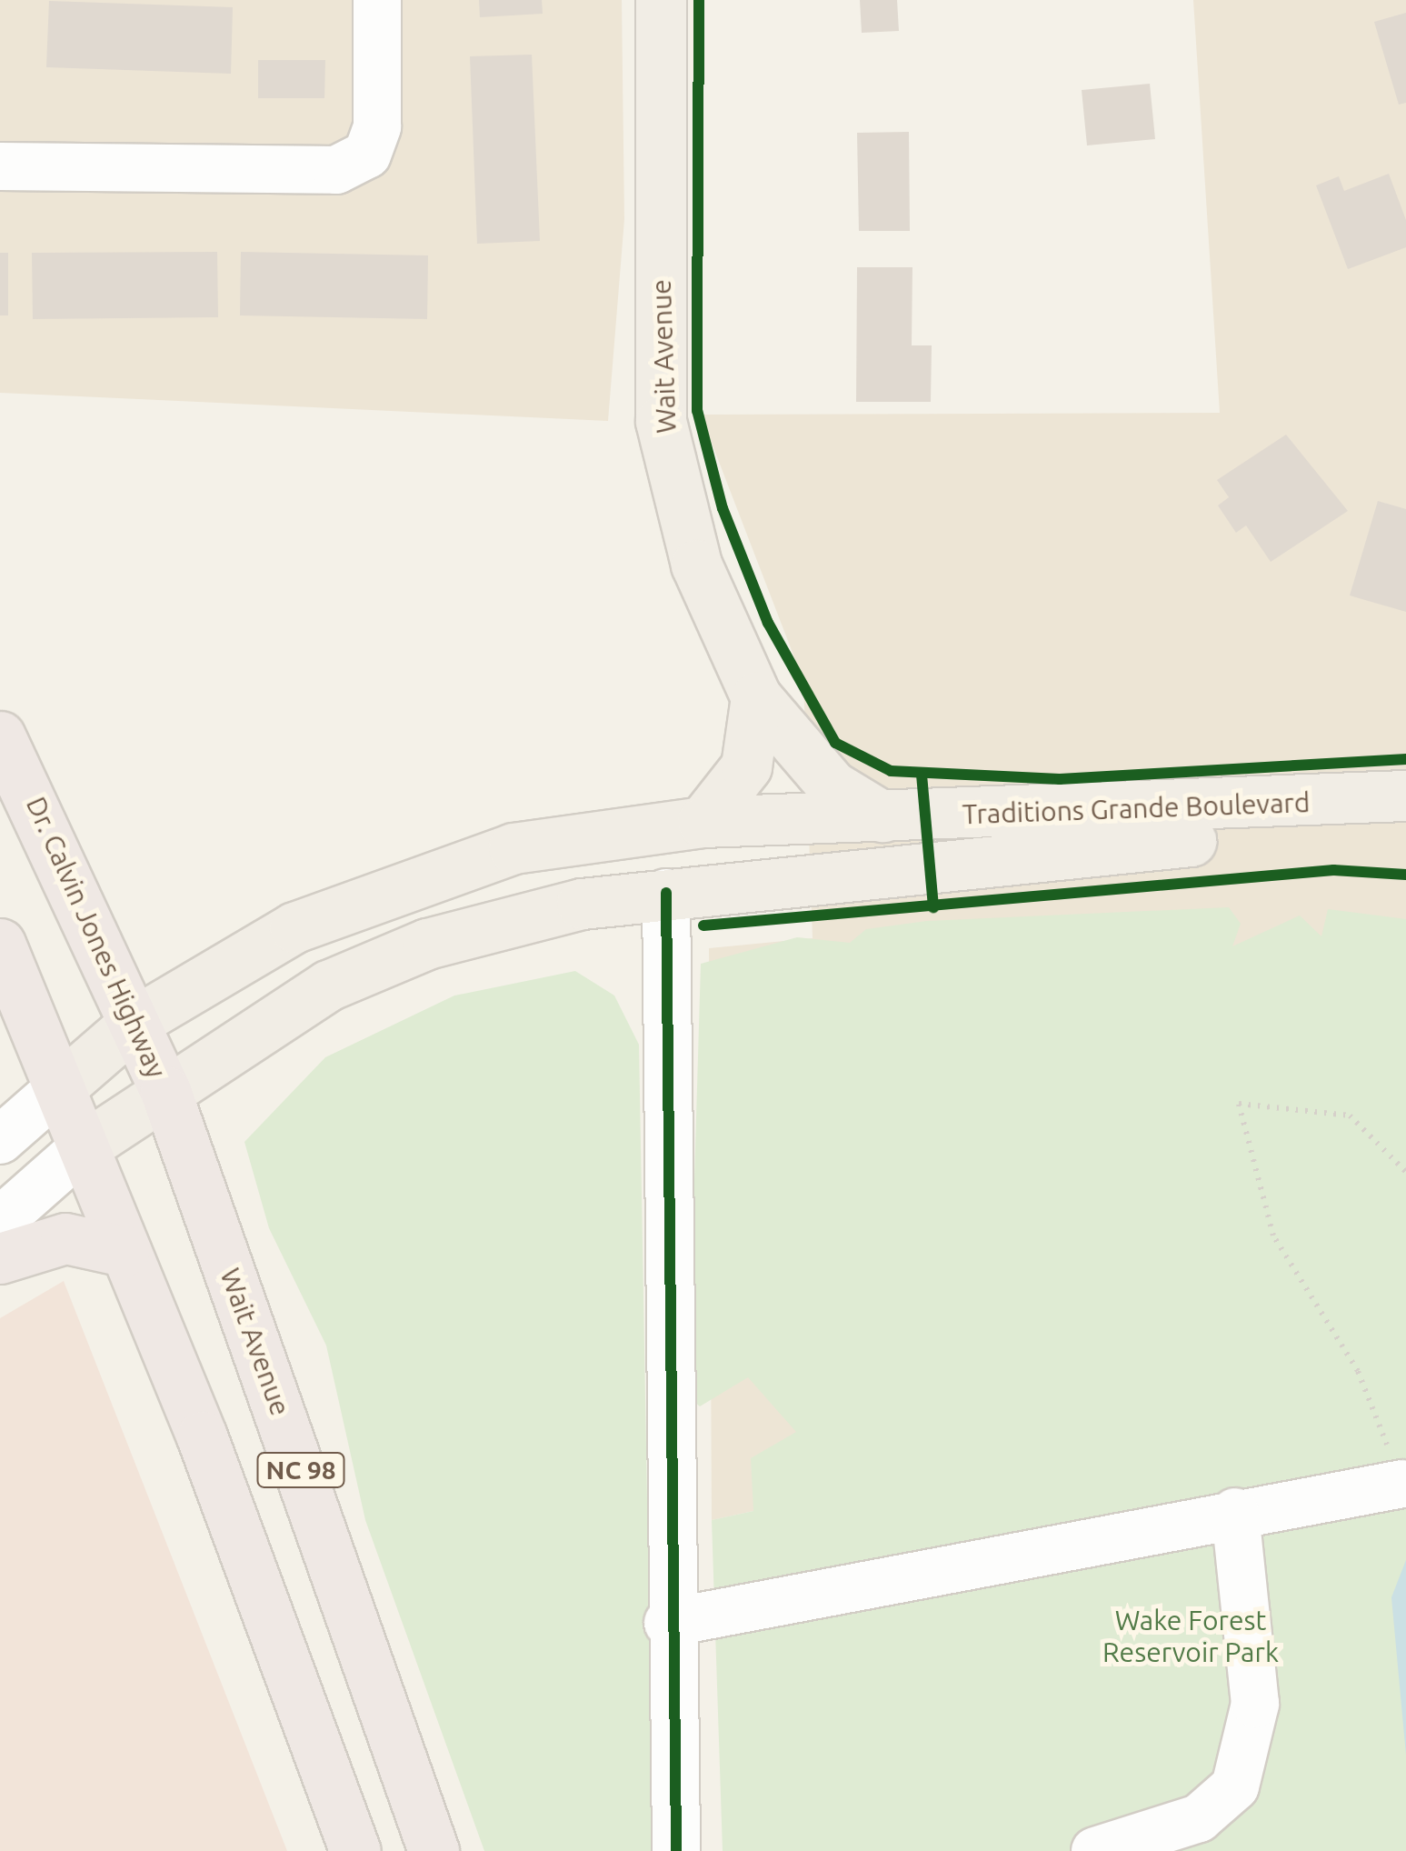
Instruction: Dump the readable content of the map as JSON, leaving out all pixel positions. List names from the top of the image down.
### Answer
{
  "streets": {
    "highway": ["Wait Avenue", "Dr. Calvin Jones Highway", "NC 98"],
    "main road": ["Traditions Grande Boulevard"]
  },
  "crossings": [
    ["Wait Avenue", "Traditions Grande Boulevard"],
    ["Wait Avenue", "Dr. Calvin Jones Highway"],
    ["Traditions Grande Boulevard", "Dr. Calvin Jones Highway"],
    ["Traditions Grande Boulevard", "NC 98"]
  ],
  "parks": ["Wake Forest Reservoir Park"]
}
